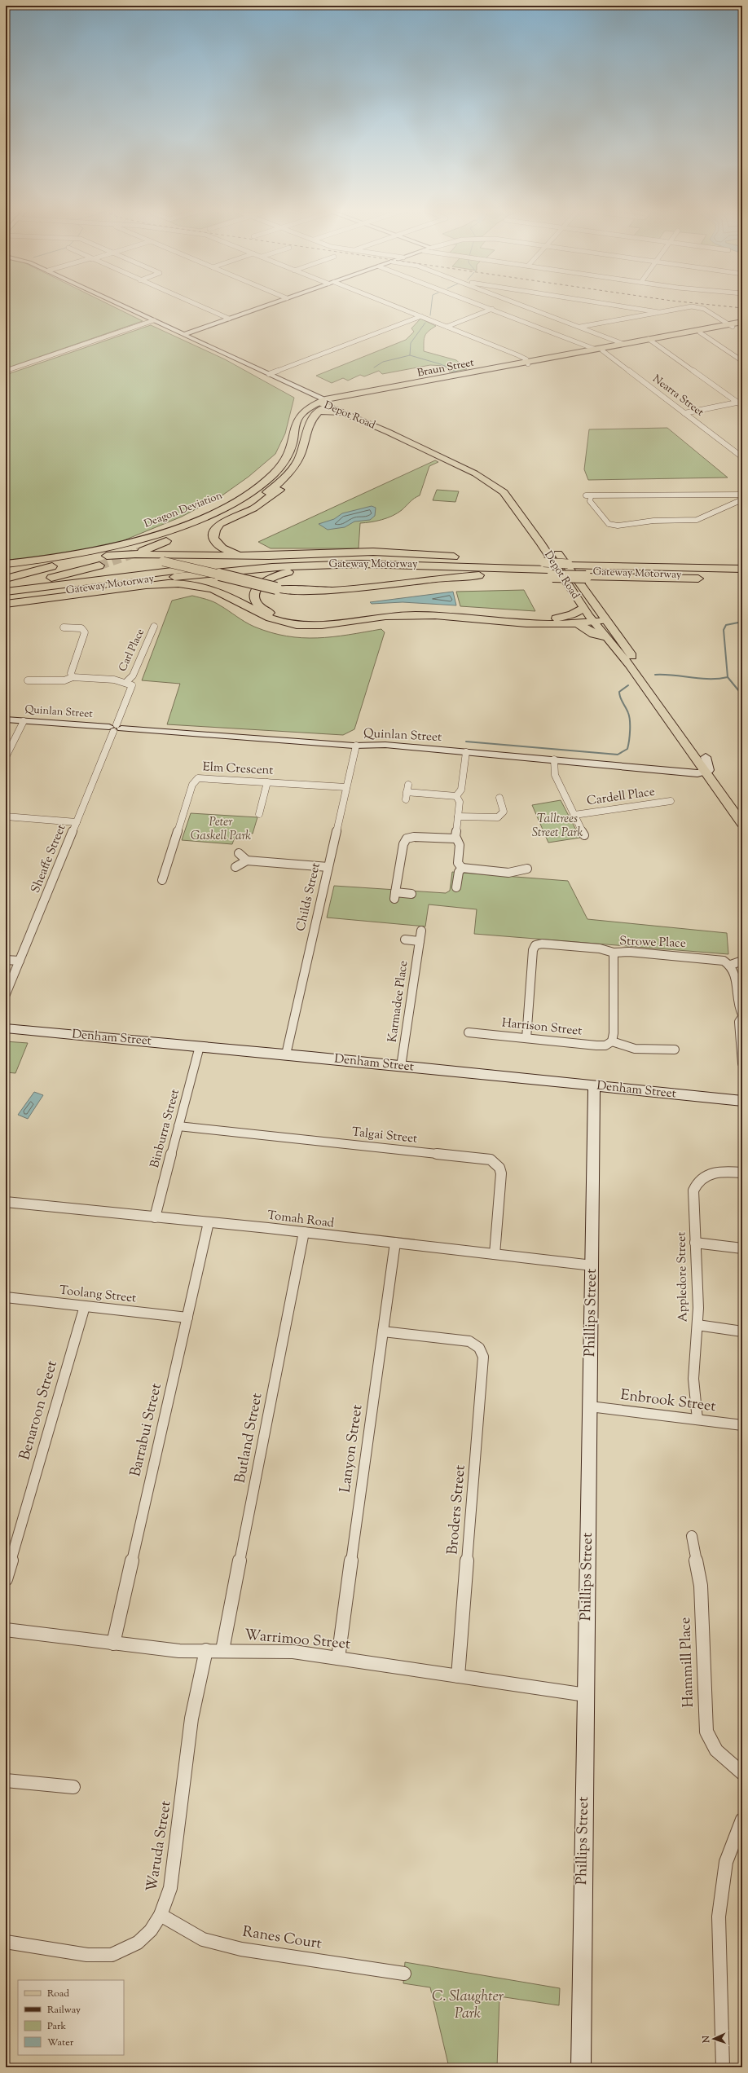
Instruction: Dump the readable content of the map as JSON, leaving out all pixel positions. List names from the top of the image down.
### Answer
{
  "streets": {
    "highway": ["Braun Street", "Deagon Deviation", "Gateway Motorway"],
    "main road": ["Depot Road"],
    "street": [
      "Nearra Street",
      "Carl Place",
      "Quinlan Street",
      "Elm Crescent",
      "Cardell Place",
      "Sheaffe Street",
      "Childs Street",
      "Strowe Place",
      "Karmadee Place",
      "Harrison Street",
      "Denham Street",
      "Binburra Street",
      "Talgai Street",
      "Tomah Road",
      "Appledore Street",
      "Toolang Street",
      "Phillips Street",
      "Enbrook Street",
      "Benaroon Street",
      "Barrabui Street",
      "Butland Street",
      "Lanyon Street",
      "Broders Street",
      "Warrimoo Street",
      "Hammill Place",
      "Waruda Street",
      "Ranes Court"
    ]
  },
  "crossings": [
    ["Braun Street", "Nearra Street"],
    ["Braun Street", "Depot Road"],
    ["Braun Street", "Deagon Deviation"],
    ["Depot Road", "Deagon Deviation"],
    ["Depot Road", "Quinlan Street"],
    ["Carl Place", "Sheaffe Street"],
    ["Quinlan Street", "Sheaffe Street"],
    ["Quinlan Street", "Childs Street"],
    ["Elm Crescent", "Childs Street"],
    ["Childs Street", "Denham Street"],
    ["Strowe Place", "Harrison Street"],
    ["Karmadee Place", "Denham Street"],
    ["Denham Street", "Binburra Street"],
    ["Denham Street", "Phillips Street"],
    ["Binburra Street", "Talgai Street"],
    ["Binburra Street", "Tomah Road"],
    ["Talgai Street", "Tomah Road"],
    ["Tomah Road", "Phillips Street"],
    ["Tomah Road", "Barrabui Street"],
    ["Tomah Road", "Butland Street"],
    ["Tomah Road", "Lanyon Street"],
    ["Appledore Street", "Enbrook Street"],
    ["Toolang Street", "Benaroon Street"],
    ["Toolang Street", "Barrabui Street"],
    ["Phillips Street", "Enbrook Street"],
    ["Phillips Street", "Warrimoo Street"],
    ["Barrabui Street", "Warrimoo Street"],
    ["Butland Street", "Warrimoo Street"],
    ["Lanyon Street", "Broders Street"],
    ["Lanyon Street", "Warrimoo Street"],
    ["Broders Street", "Warrimoo Street"],
    ["Warrimoo Street", "Waruda Street"],
    ["Waruda Street", "Ranes Court"]
  ],
  "parks": ["Talltrees Street Park", "Peter Gaskell Park", "C. Slaughter Park"],
  "legend": [
    "Road",
    "Railway",
    "Park",
    "Water"
  ],
  "north": "left"
}
